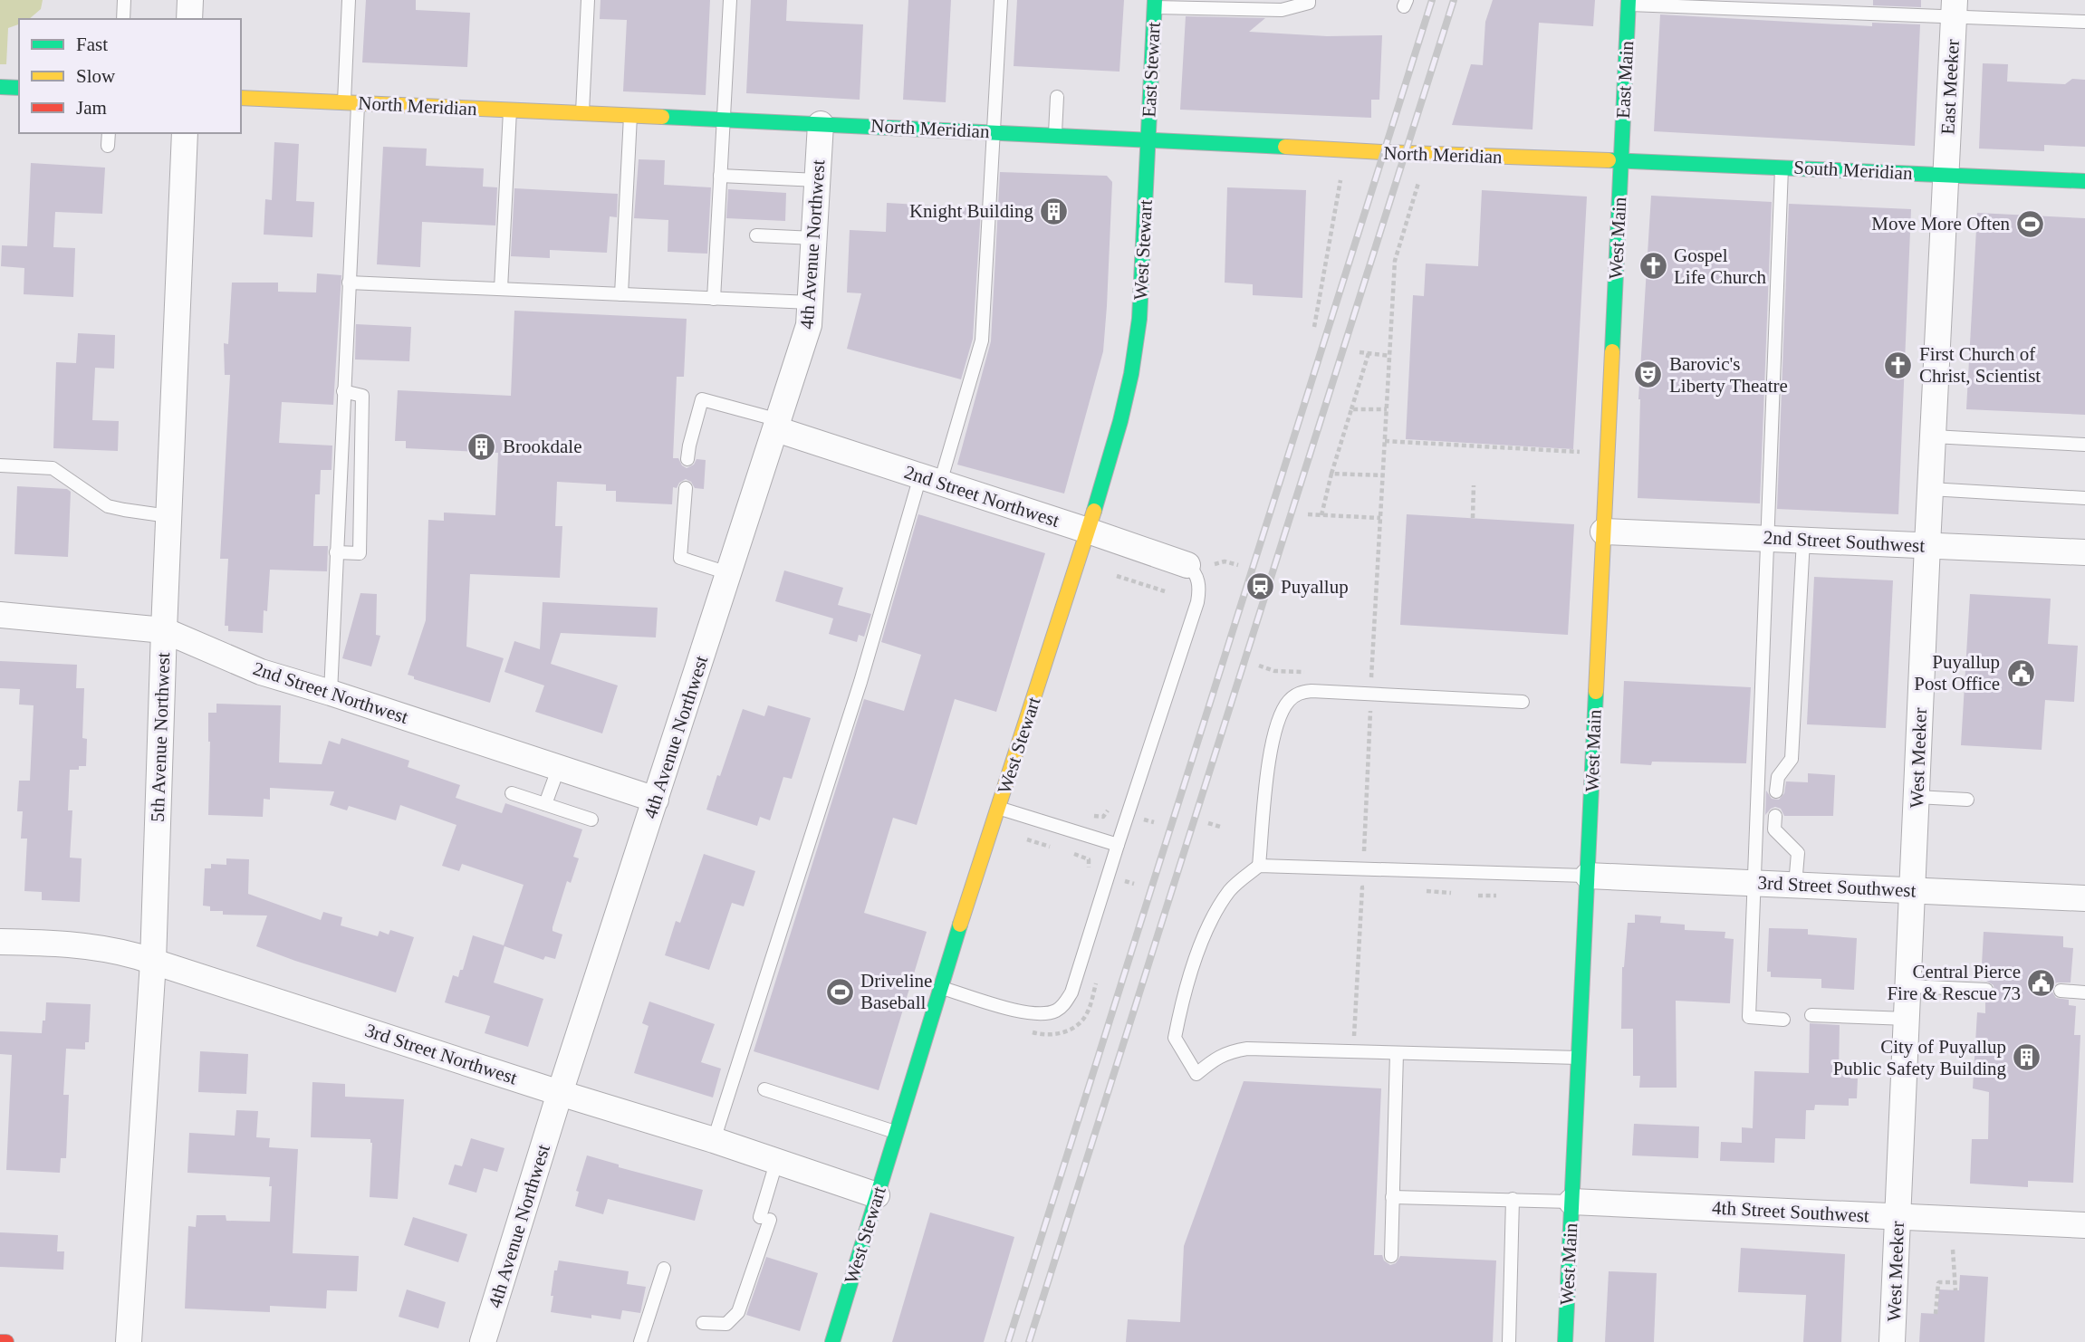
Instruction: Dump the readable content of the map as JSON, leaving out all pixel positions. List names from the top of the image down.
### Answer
{
  "streets": {
    "street": [
      "East Stewart",
      "East Main",
      "East Meeker",
      "North Meridian",
      "South Meridian",
      "West Main",
      "4th Avenue Northwest",
      "West Stewart",
      "2nd Street Northwest",
      "2nd Street Southwest",
      "5th Avenue Northwest",
      "West Meeker",
      "3rd Street Southwest",
      "3rd Street Northwest",
      "4th Street Southwest"
    ]
  },
  "crossings": [
    ["East Stewart", "North Meridian"],
    ["East Stewart", "West Stewart"],
    ["East Main", "North Meridian"],
    ["East Main", "South Meridian"],
    ["East Main", "West Main"],
    ["East Meeker", "South Meridian"],
    ["East Meeker", "West Meeker"],
    ["North Meridian", "South Meridian"],
    ["North Meridian", "West Main"],
    ["North Meridian", "4th Avenue Northwest"],
    ["North Meridian", "West Stewart"],
    ["South Meridian", "West Main"],
    ["South Meridian", "West Meeker"],
    ["West Main", "2nd Street Southwest"],
    ["West Main", "3rd Street Southwest"],
    ["West Main", "4th Street Southwest"],
    ["4th Avenue Northwest", "2nd Street Northwest"],
    ["4th Avenue Northwest", "3rd Street Northwest"],
    ["West Stewart", "2nd Street Northwest"],
    ["West Stewart", "3rd Street Northwest"],
    ["2nd Street Northwest", "5th Avenue Northwest"],
    ["2nd Street Southwest", "West Meeker"],
    ["5th Avenue Northwest", "3rd Street Northwest"],
    ["West Meeker", "3rd Street Southwest"],
    ["West Meeker", "4th Street Southwest"]
  ],
  "places": {
    "building": ["Knight Building", "Brookdale", "City of Puyallup Public Safety Building"],
    "sports": ["Move More Often", "Driveline Baseball"],
    "church": ["Gospel Life Church", "First Church of Christ, Scientist"],
    "theatre": ["Barovic's Liberty Theatre"],
    "station": ["Puyallup"],
    "public building": ["Puyallup Post Office", "Central Pierce Fire & Rescue 73"]
  },
  "legend": ["Fast", "Slow", "Jam"]
}
